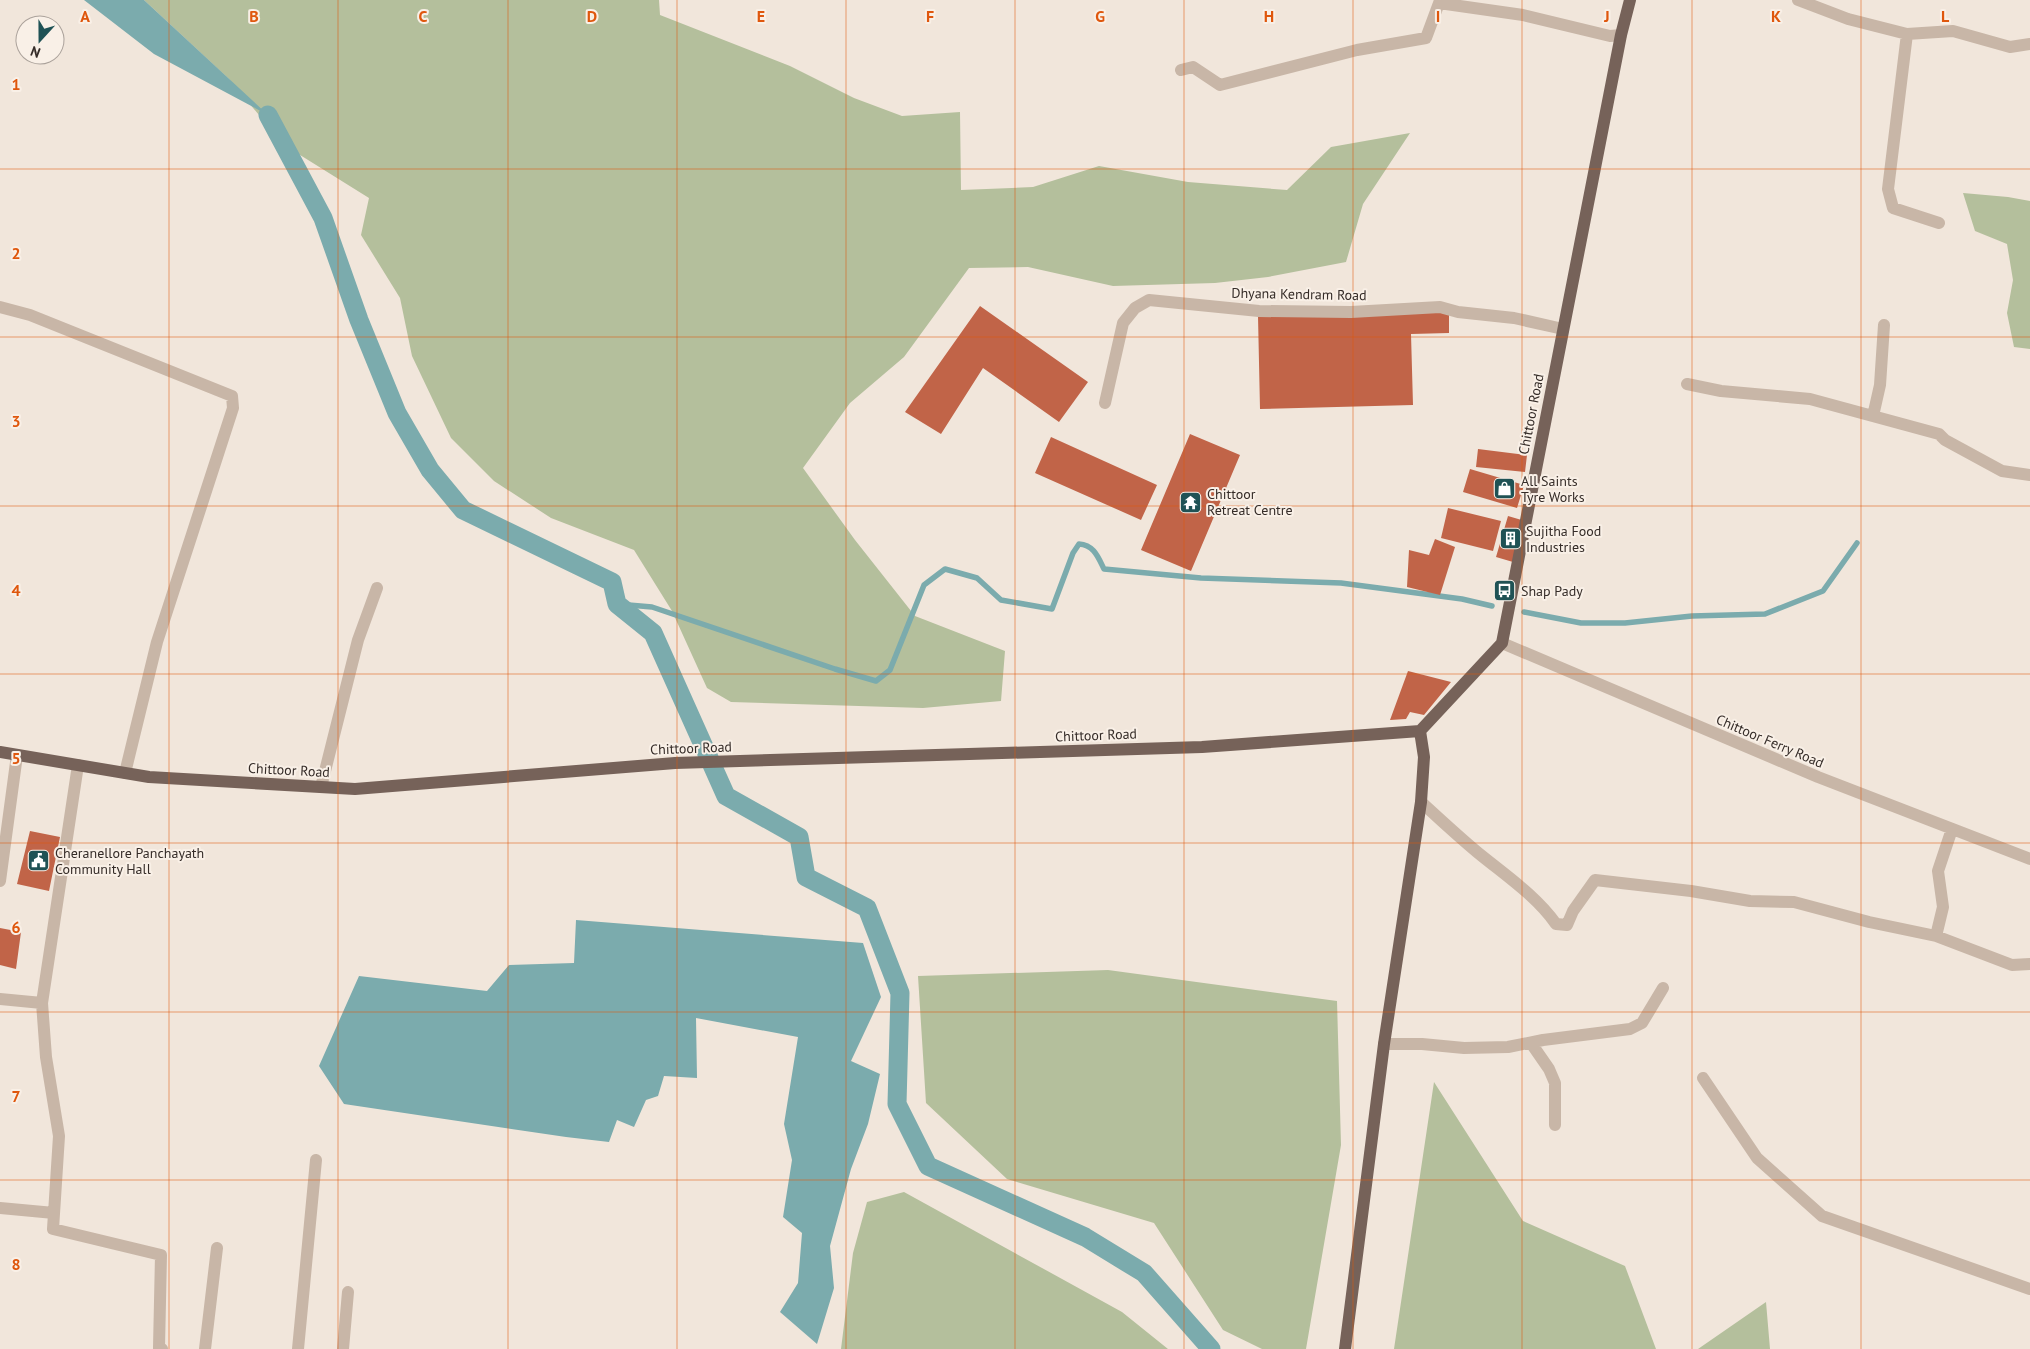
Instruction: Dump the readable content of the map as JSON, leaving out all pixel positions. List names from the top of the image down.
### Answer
{
  "streets": {
    "main road": ["Chittoor Road"],
    "street": ["Dhyana Kendram Road", "Chittoor Ferry Road"]
  },
  "crossings": [
    ["Dhyana Kendram Road", "Chittoor Road"],
    ["Chittoor Road", "Chittoor Ferry Road"]
  ],
  "places": {
    "shop": ["All Saints Tyre Works"],
    "temple": ["Chittoor Retreat Centre"],
    "building": ["Sujitha Food Industries"],
    "bus stop": ["Shap Pady"],
    "public building": ["Cheranellore Panchayath Community Hall"]
  },
  "north": "bottom",
  "grid": {
    "columns": [
      "A",
      "B",
      "C",
      "D",
      "E",
      "F",
      "G",
      "H",
      "I",
      "J",
      "K",
      "L"
    ],
    "rows": [
      "1",
      "2",
      "3",
      "4",
      "5",
      "6",
      "7",
      "8"
    ]
  }
}
